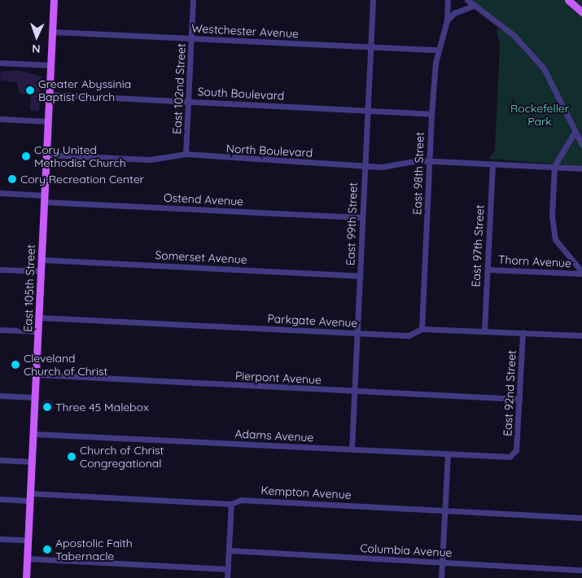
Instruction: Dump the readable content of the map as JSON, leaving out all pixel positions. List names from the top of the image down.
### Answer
{
  "streets": {
    "main road": ["East 105th Street"],
    "street": [
      "Westchester Avenue",
      "East 102nd Street",
      "South Boulevard",
      "North Boulevard",
      "East 98th Street",
      "Ostend Avenue",
      "East 99th Street",
      "East 97th Street",
      "Somerset Avenue",
      "Thorn Avenue",
      "Parkgate Avenue",
      "Pierpont Avenue",
      "East 92nd Street",
      "Adams Avenue",
      "Kempton Avenue",
      "Columbia Avenue"
    ]
  },
  "crossings": [
    ["Westchester Avenue", "East 102nd Street"],
    ["Westchester Avenue", "East 98th Street"],
    ["Westchester Avenue", "East 99th Street"],
    ["Westchester Avenue", "East 105th Street"],
    ["East 102nd Street", "South Boulevard"],
    ["East 102nd Street", "North Boulevard"],
    ["South Boulevard", "East 98th Street"],
    ["South Boulevard", "East 99th Street"],
    ["South Boulevard", "East 105th Street"],
    ["North Boulevard", "East 98th Street"],
    ["North Boulevard", "East 99th Street"],
    ["North Boulevard", "East 97th Street"],
    ["North Boulevard", "East 105th Street"],
    ["East 98th Street", "Parkgate Avenue"],
    ["Ostend Avenue", "East 99th Street"],
    ["Ostend Avenue", "East 105th Street"],
    ["East 99th Street", "Somerset Avenue"],
    ["East 99th Street", "Parkgate Avenue"],
    ["East 99th Street", "Pierpont Avenue"],
    ["East 99th Street", "Adams Avenue"],
    ["East 97th Street", "Thorn Avenue"],
    ["East 97th Street", "Parkgate Avenue"],
    ["Somerset Avenue", "East 105th Street"],
    ["East 105th Street", "Parkgate Avenue"],
    ["East 105th Street", "Pierpont Avenue"],
    ["East 105th Street", "Adams Avenue"],
    ["East 105th Street", "Kempton Avenue"],
    ["Parkgate Avenue", "East 92nd Street"],
    ["Pierpont Avenue", "East 92nd Street"],
    ["East 92nd Street", "Adams Avenue"]
  ],
  "parks": ["Rockefeller Park"],
  "places": [
    "Greater Abyssinia Baptist Church",
    "Cory United Methodist Church",
    "Cory Recreation Center",
    "Cleveland Church of Christ",
    "Three 45 Malebox",
    "Church of Christ Congregational",
    "Apostolic Faith Tabernacle"
  ],
  "north": "bottom"
}
